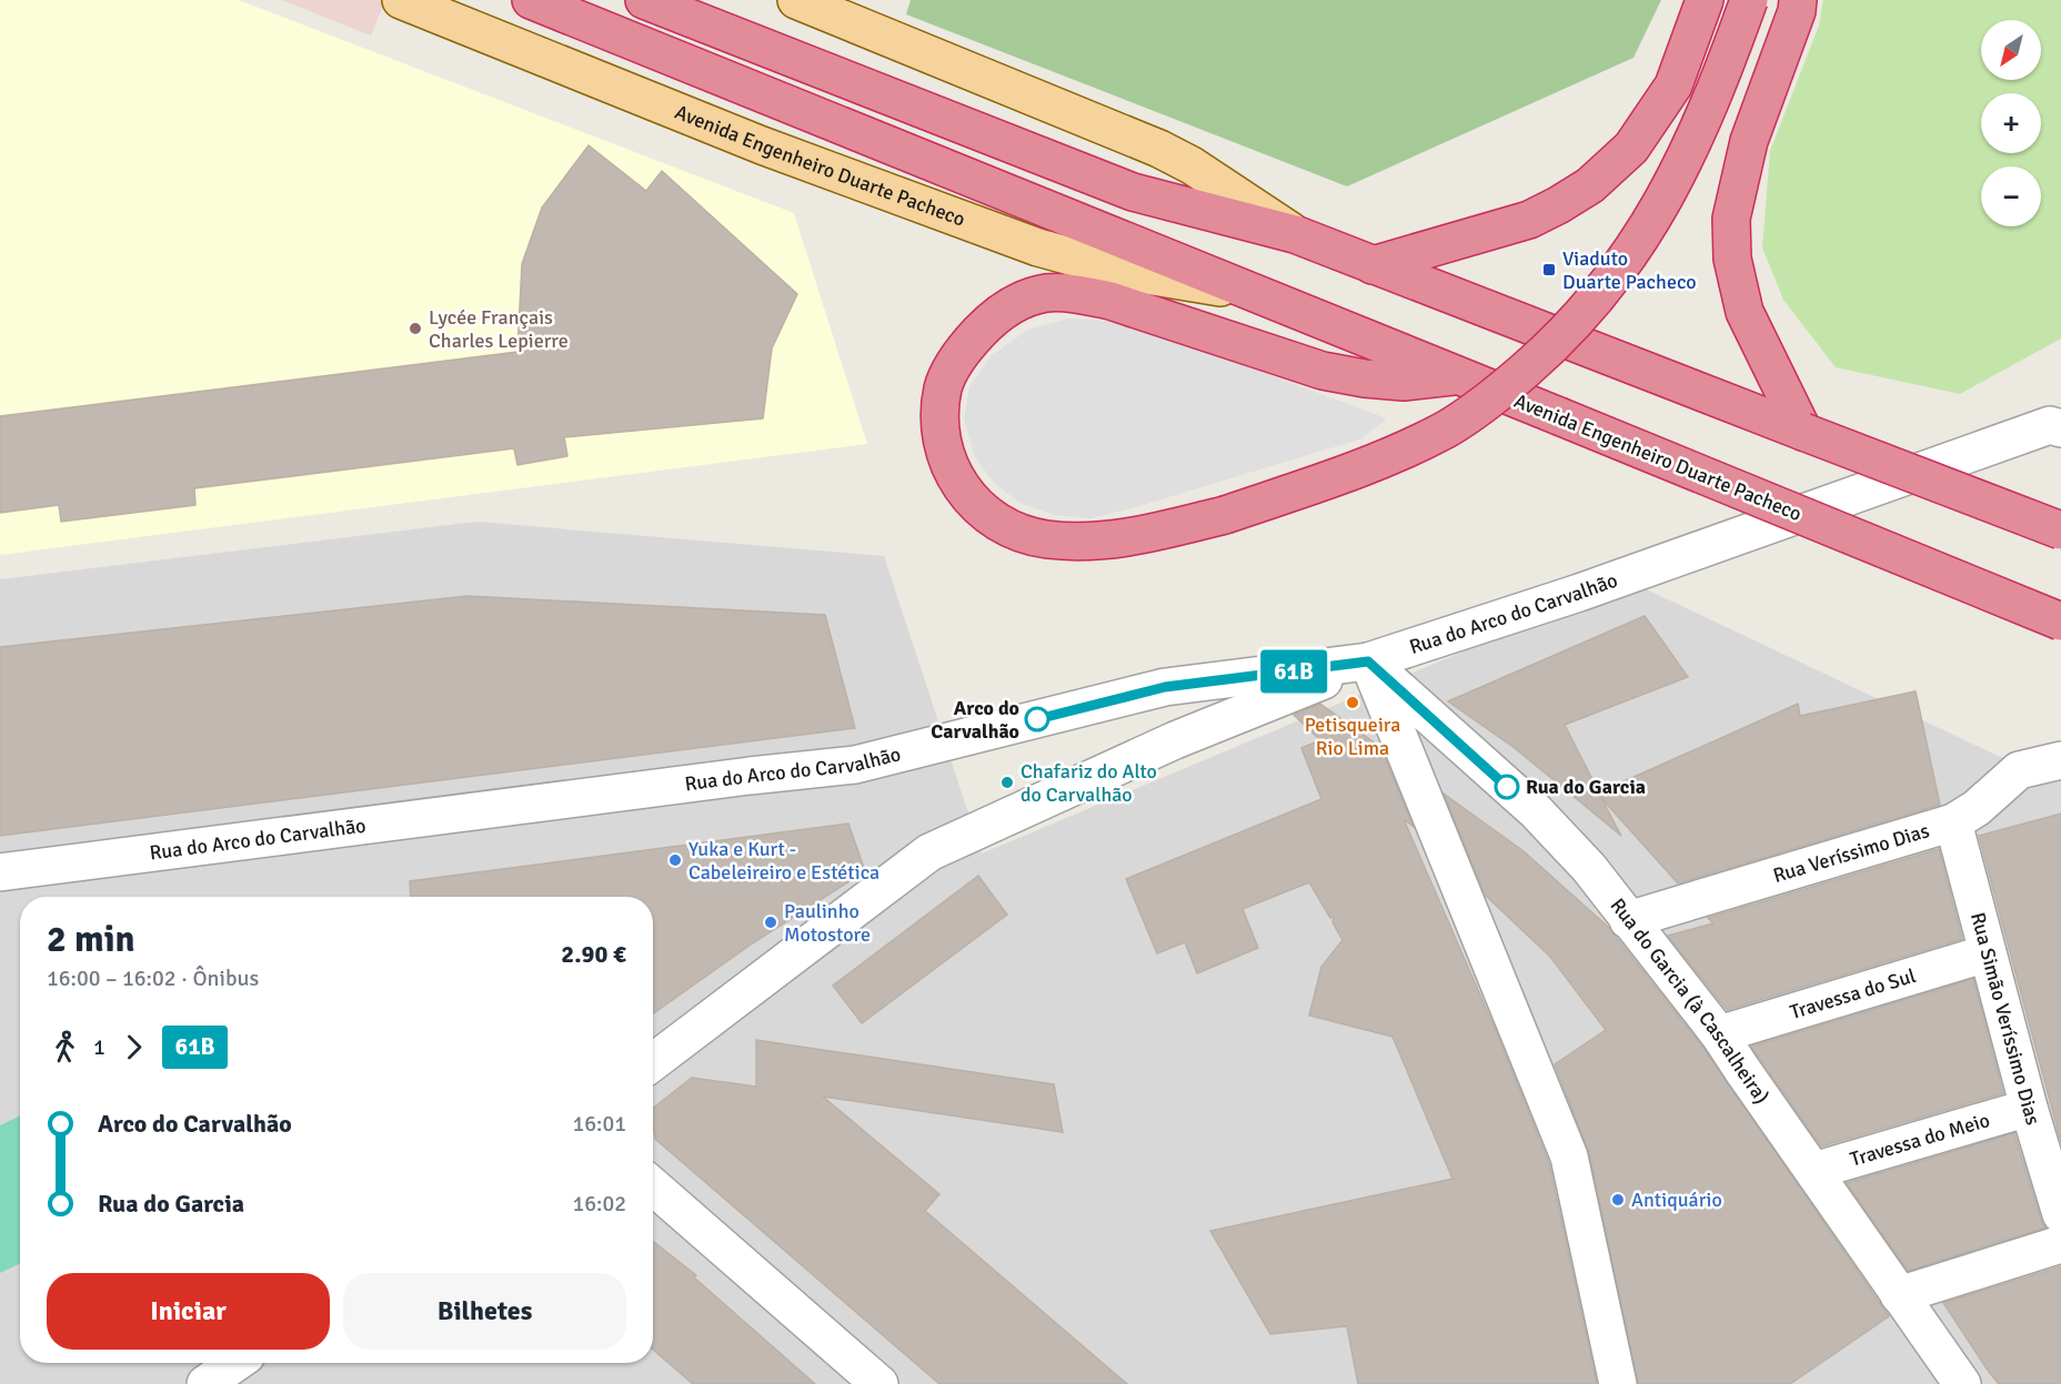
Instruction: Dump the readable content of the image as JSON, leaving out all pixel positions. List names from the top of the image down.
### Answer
{
  "streets": {
    "highway": ["Avenida Engenheiro Duarte Pacheco"],
    "street": [
      "Rua do Arco do Carvalhão",
      "Rua Veríssimo Dias",
      "Travessa do Sul",
      "Rua do Garcia (à Cascalheira)",
      "Rua Simão Veríssimo Dias",
      "Travessa do Meio"
    ]
  },
  "crossings": [
    ["Rua do Arco do Carvalhão", "Rua do Garcia (à Cascalheira)"],
    ["Rua Veríssimo Dias", "Rua do Garcia (à Cascalheira)"],
    ["Rua Veríssimo Dias", "Rua Simão Veríssimo Dias"],
    ["Travessa do Sul", "Rua do Garcia (à Cascalheira)"],
    ["Travessa do Sul", "Rua Simão Veríssimo Dias"],
    ["Rua do Garcia (à Cascalheira)", "Travessa do Meio"],
    ["Rua Simão Veríssimo Dias", "Travessa do Meio"]
  ],
  "places": {
    "transit": ["Viaduto Duarte Pacheco"],
    "other": [
      "Lycée Français Charles Lepierre",
      "Petisqueira Rio Lima",
      "Arco do Carvalhão",
      "Chafariz do Alto do Carvalhão",
      "Rua do Garcia",
      "Yuka e Kurt - Cabeleireiro e Estética",
      "Paulinho Motostore",
      "Antiquário"
    ]
  },
  "lines": ["bus line 61B"],
  "north": "bottom left",
  "page": {
    "on_map": "61B",
    "map_buttons": ["+", "−"],
    "heading": ["2 min", "16:00 – 16:02 · Ônibus", "2.90 €"],
    "legs": ["1", "61B"],
    "list": [
      {
        "name": "Arco do Carvalhão",
        "value": "16:01"
      },
      {
        "name": "Rua do Garcia",
        "value": "16:02"
      }
    ],
    "buttons": ["Iniciar", "Bilhetes"]
  }
}
